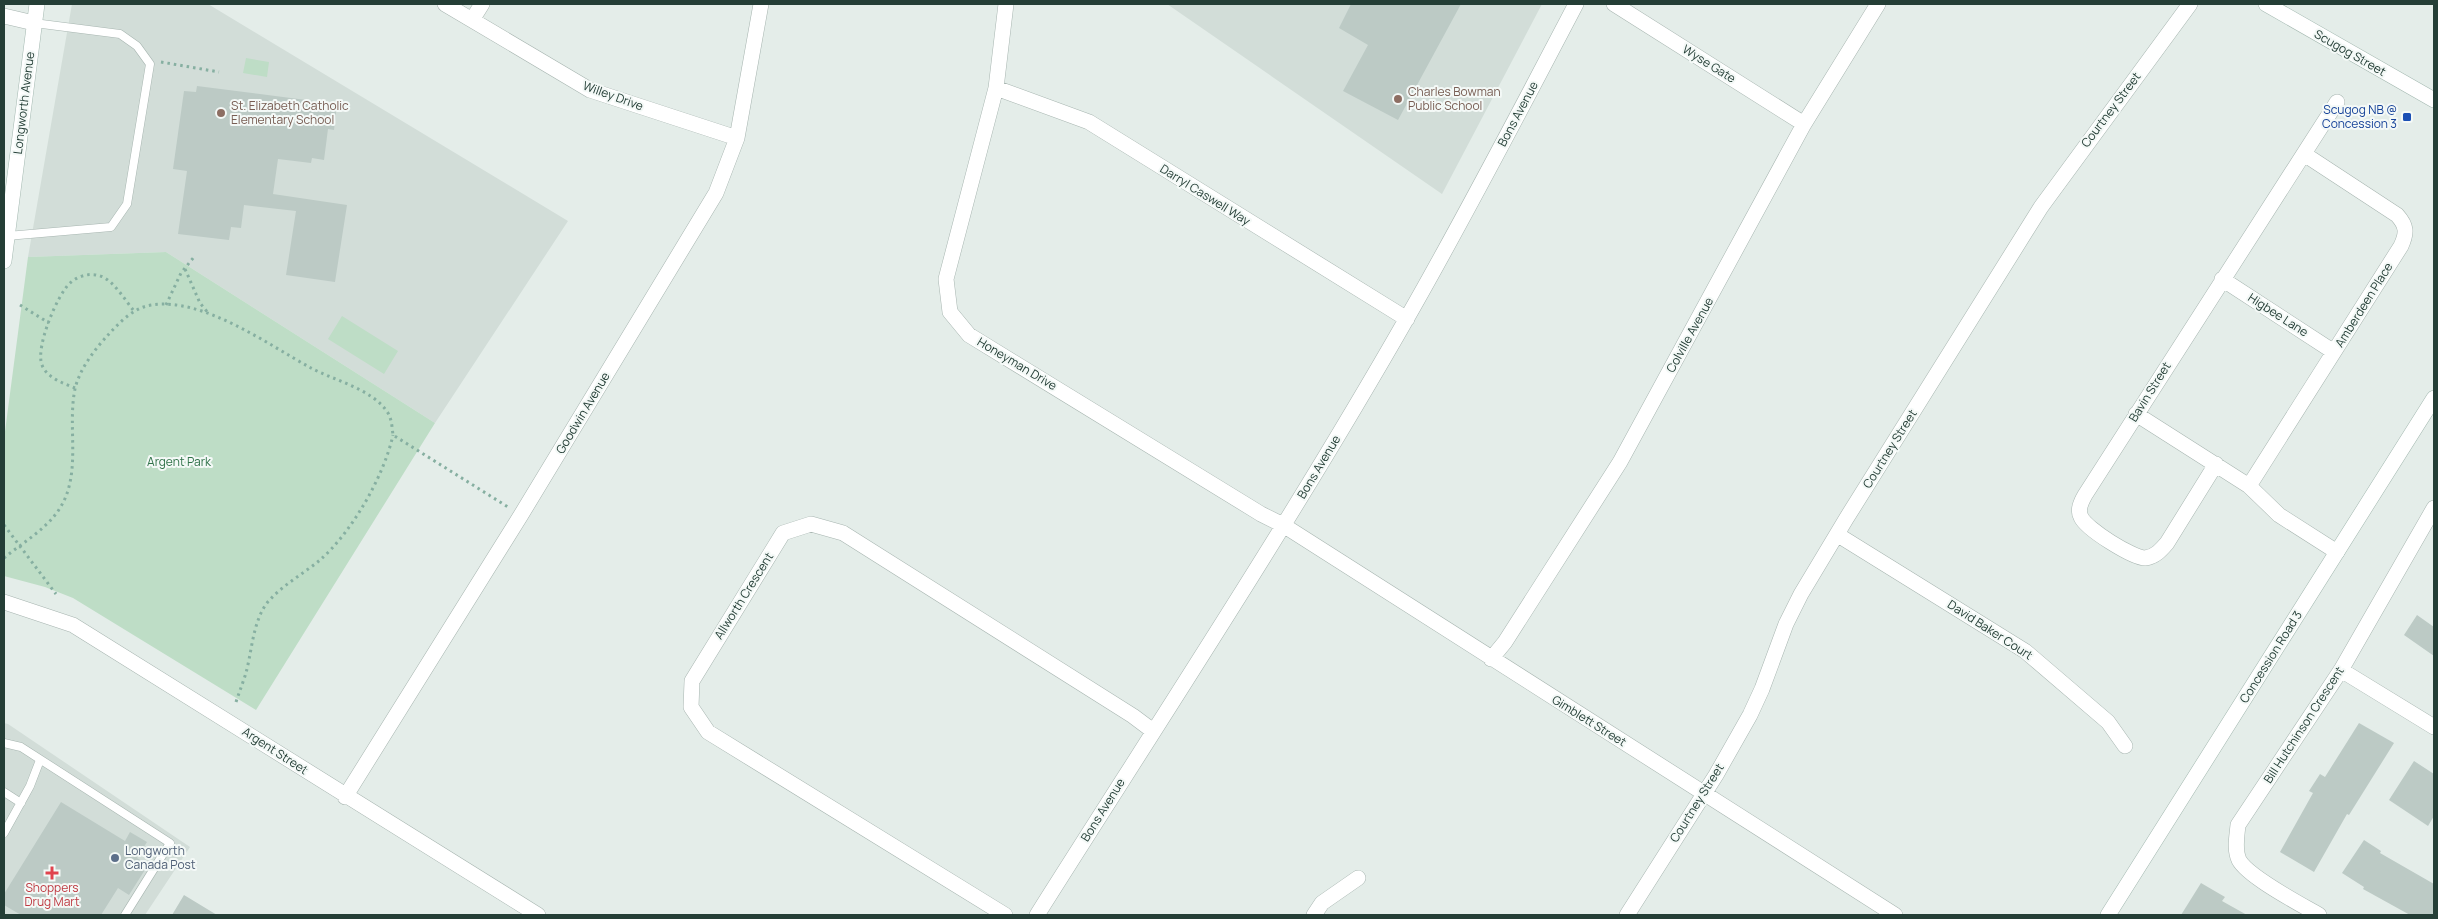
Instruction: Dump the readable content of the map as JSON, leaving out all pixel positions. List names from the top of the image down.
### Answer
{
  "streets": {
    "street": [
      "Scugog Street",
      "Wyse Gate",
      "Willey Drive",
      "Longworth Avenue",
      "Courtney Street",
      "Bons Avenue",
      "Darryl Caswell Way",
      "Amberdeen Place",
      "Higbee Lane",
      "Colville Avenue",
      "Honeyman Drive",
      "Bavin Street",
      "Goodwin Avenue",
      "Allworth Crescent",
      "David Baker Court",
      "Concession Road 3",
      "Gimblett Street",
      "Bill Hutchinson Crescent",
      "Argent Street"
    ]
  },
  "crossings": [
    ["Wyse Gate", "Colville Avenue"],
    ["Willey Drive", "Goodwin Avenue"],
    ["Courtney Street", "David Baker Court"],
    ["Courtney Street", "Gimblett Street"],
    ["Bons Avenue", "Darryl Caswell Way"],
    ["Bons Avenue", "Honeyman Drive"],
    ["Bons Avenue", "Allworth Crescent"],
    ["Bons Avenue", "Gimblett Street"],
    ["Darryl Caswell Way", "Honeyman Drive"],
    ["Amberdeen Place", "Higbee Lane"],
    ["Amberdeen Place", "Bavin Street"],
    ["Higbee Lane", "Bavin Street"],
    ["Colville Avenue", "Gimblett Street"],
    ["Honeyman Drive", "Gimblett Street"],
    ["Goodwin Avenue", "Argent Street"]
  ],
  "parks": ["Argent Park"],
  "places": {
    "other": ["Charles Bowman Public School", "St. Elizabeth Catholic Elementary School", "Longworth Canada Post"],
    "transit": ["Scugog NB @ Concession 3"],
    "health": ["Shoppers Drug Mart"]
  }
}
